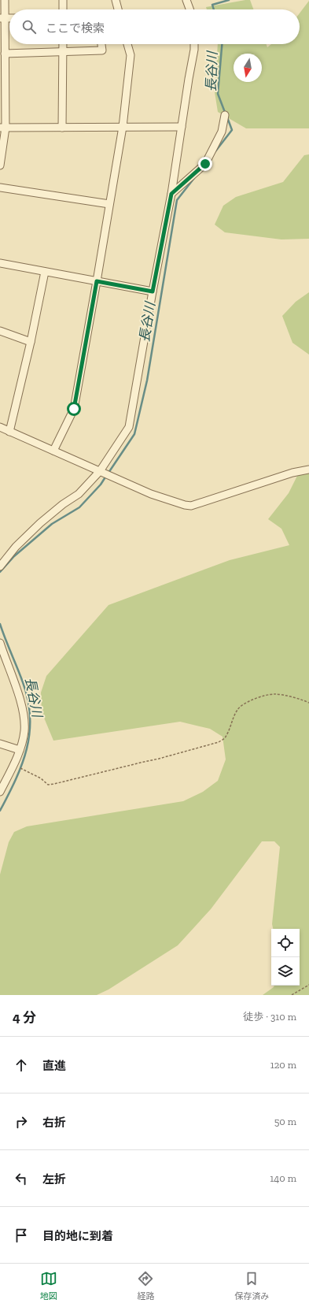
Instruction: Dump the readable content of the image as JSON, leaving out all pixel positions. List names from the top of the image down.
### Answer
{
  "water": ["長谷川"],
  "north": "bottom",
  "page": {
    "search": "ここで検索",
    "heading": ["4 分", "徒歩 · 310 m"],
    "list": [
      ["直進", "120 m"],
      ["右折", "50 m"],
      ["左折", "140 m"],
      "目的地に到着"
    ],
    "nav": ["地図", "経路", "保存済み"]
  }
}
